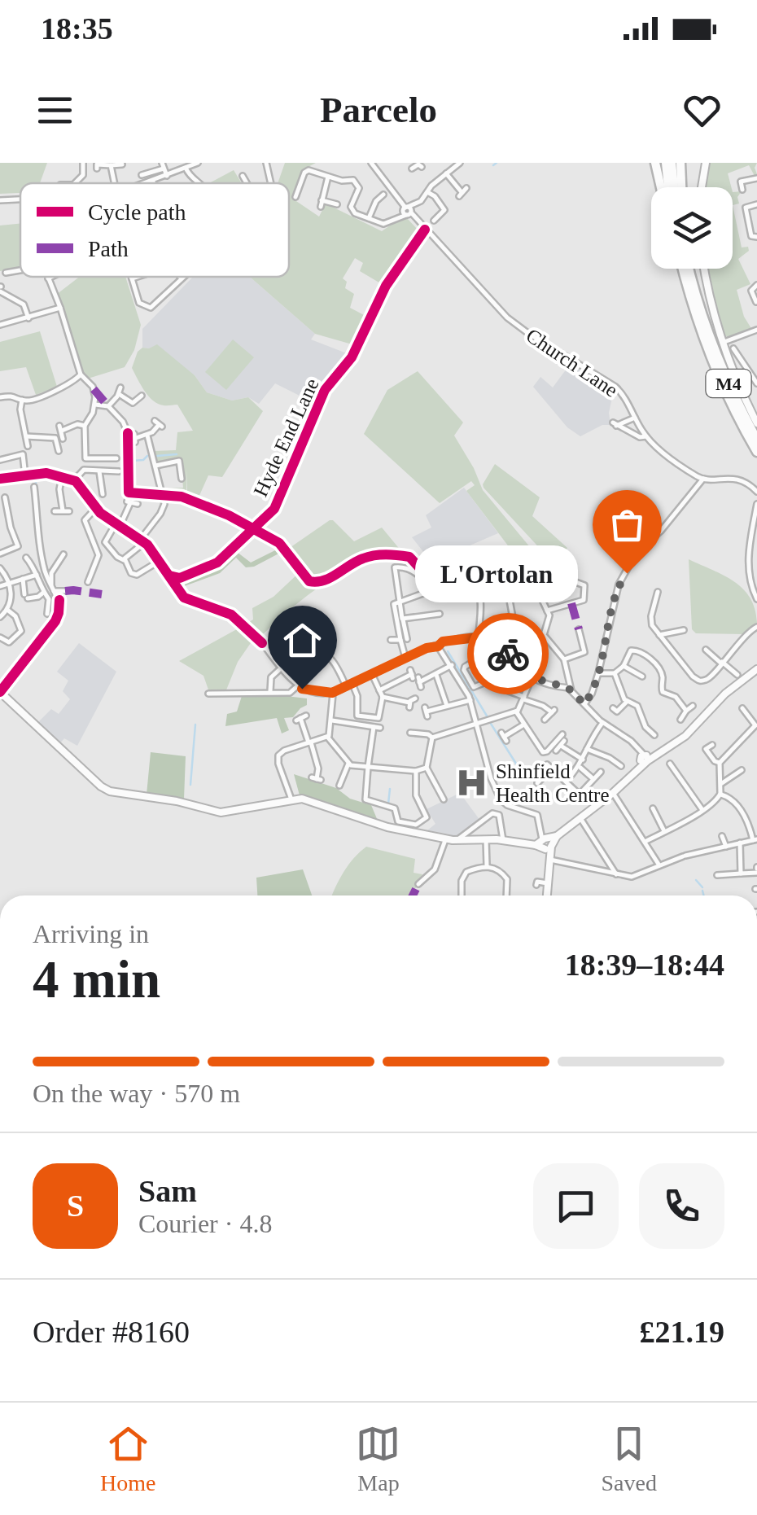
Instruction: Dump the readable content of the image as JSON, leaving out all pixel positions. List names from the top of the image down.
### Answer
{
  "streets": {
    "highway": ["M4"],
    "street": ["Church Lane", "Hyde End Lane"]
  },
  "crossings": [
    ["Church Lane", "Hyde End Lane"]
  ],
  "places": {
    "other": ["L'Ortolan"],
    "hospital": ["Shinfield Health Centre"]
  },
  "legend": ["Cycle path", "Path"],
  "page": {
    "status": "18:35",
    "header": "Parcelo",
    "bubble": "L'Ortolan",
    "heading": ["4 min", "Arriving in", "18:39–18:44"],
    "panel": [
      "Sam",
      "Courier · 4.8",
      "Order #8160",
      "£21.19"
    ],
    "bar": "On the way · 570 m",
    "round": "S",
    "tabs": ["Home", "Map", "Saved"]
  }
}
